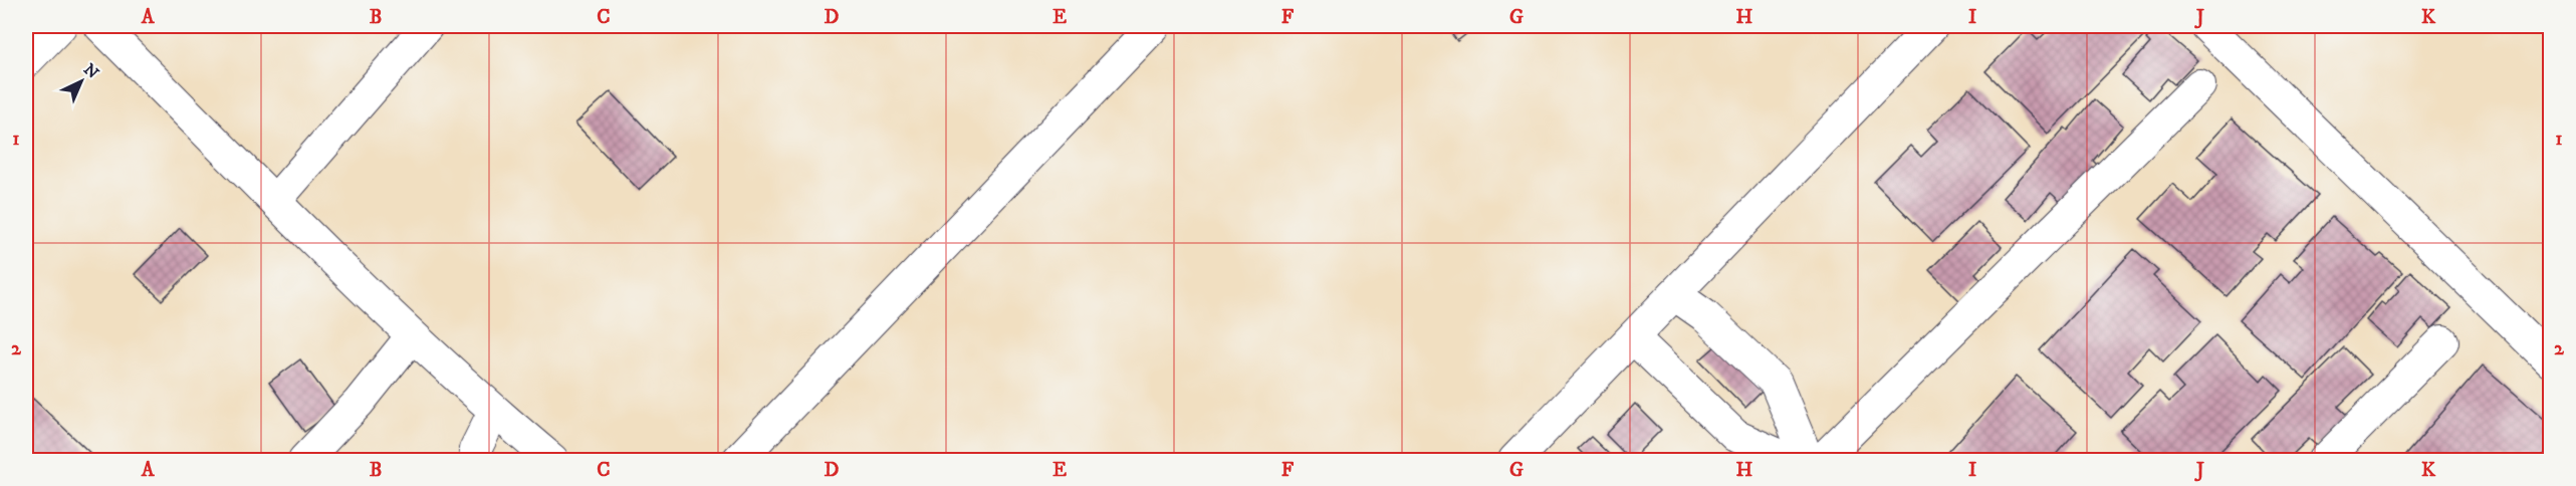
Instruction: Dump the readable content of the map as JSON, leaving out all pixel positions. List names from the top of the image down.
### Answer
{
  "north": "top right",
  "grid": {
    "columns": [
      "A",
      "B",
      "C",
      "D",
      "E",
      "F",
      "G",
      "H",
      "I",
      "J",
      "K"
    ],
    "rows": ["1", "2"]
  }
}
